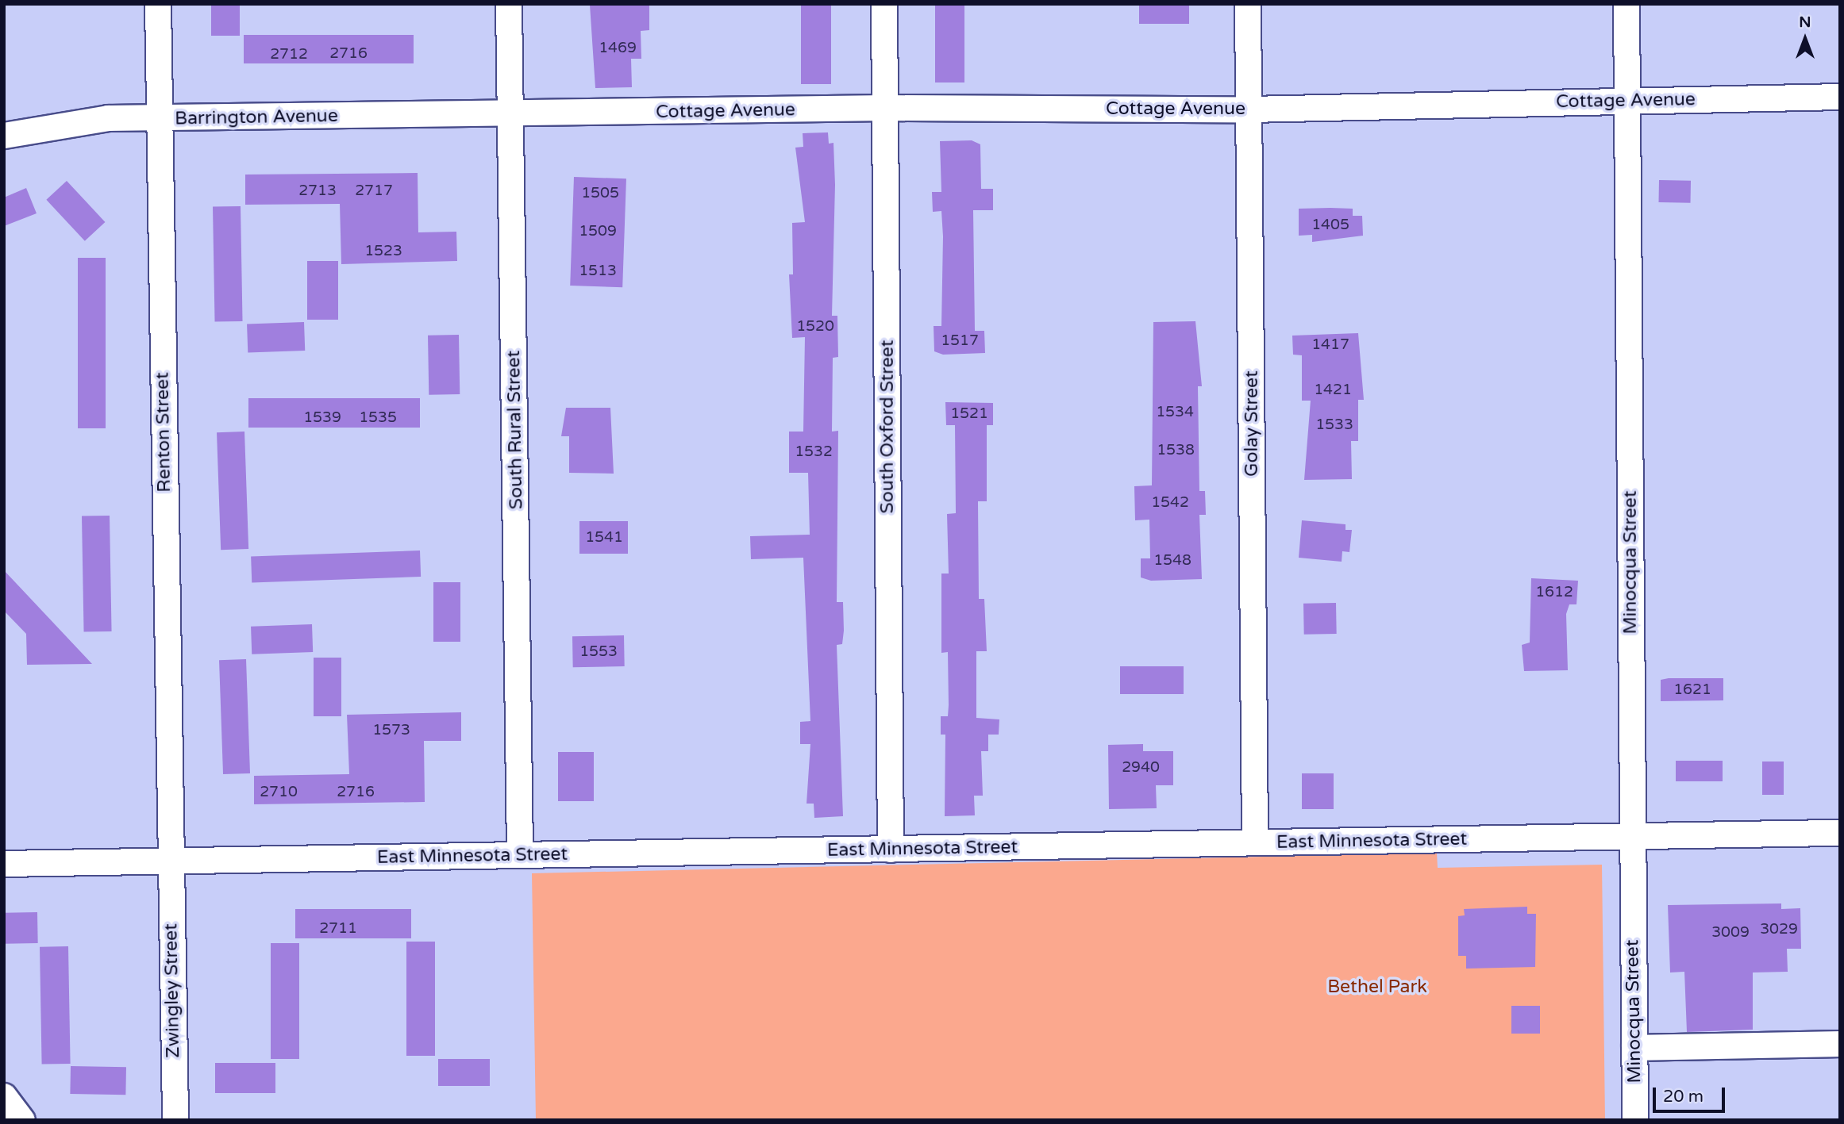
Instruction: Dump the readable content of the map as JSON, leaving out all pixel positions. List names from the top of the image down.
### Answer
{
  "streets": {
    "street": [
      "Cottage Avenue",
      "Barrington Avenue",
      "Golay Street",
      "South Oxford Street",
      "South Rural Street",
      "Renton Street",
      "Minocqua Street",
      "East Minnesota Street",
      "Zwingley Street"
    ]
  },
  "crossings": [
    ["Cottage Avenue", "Barrington Avenue"],
    ["Cottage Avenue", "Golay Street"],
    ["Cottage Avenue", "South Oxford Street"],
    ["Cottage Avenue", "South Rural Street"],
    ["Cottage Avenue", "Minocqua Street"],
    ["Barrington Avenue", "South Rural Street"],
    ["Barrington Avenue", "Renton Street"],
    ["Golay Street", "East Minnesota Street"],
    ["South Oxford Street", "East Minnesota Street"],
    ["South Rural Street", "East Minnesota Street"],
    ["Renton Street", "East Minnesota Street"],
    ["Renton Street", "Zwingley Street"],
    ["Minocqua Street", "East Minnesota Street"],
    ["East Minnesota Street", "Zwingley Street"]
  ],
  "parks": ["Bethel Park"],
  "house_numbers": [
    "1469",
    "2716",
    "2712",
    "2713",
    "2717",
    "1505",
    "1405",
    "1509",
    "1523",
    "1513",
    "1520",
    "1517",
    "1417",
    "1421",
    "1534",
    "1521",
    "1539",
    "1535",
    "1533",
    "1538",
    "1532",
    "1542",
    "1541",
    "1548",
    "1612",
    "1553",
    "1621",
    "1573",
    "2940",
    "2710",
    "2716",
    "2711",
    "3029",
    "3009"
  ],
  "scale_bar": "20 m",
  "north": "top"
}
